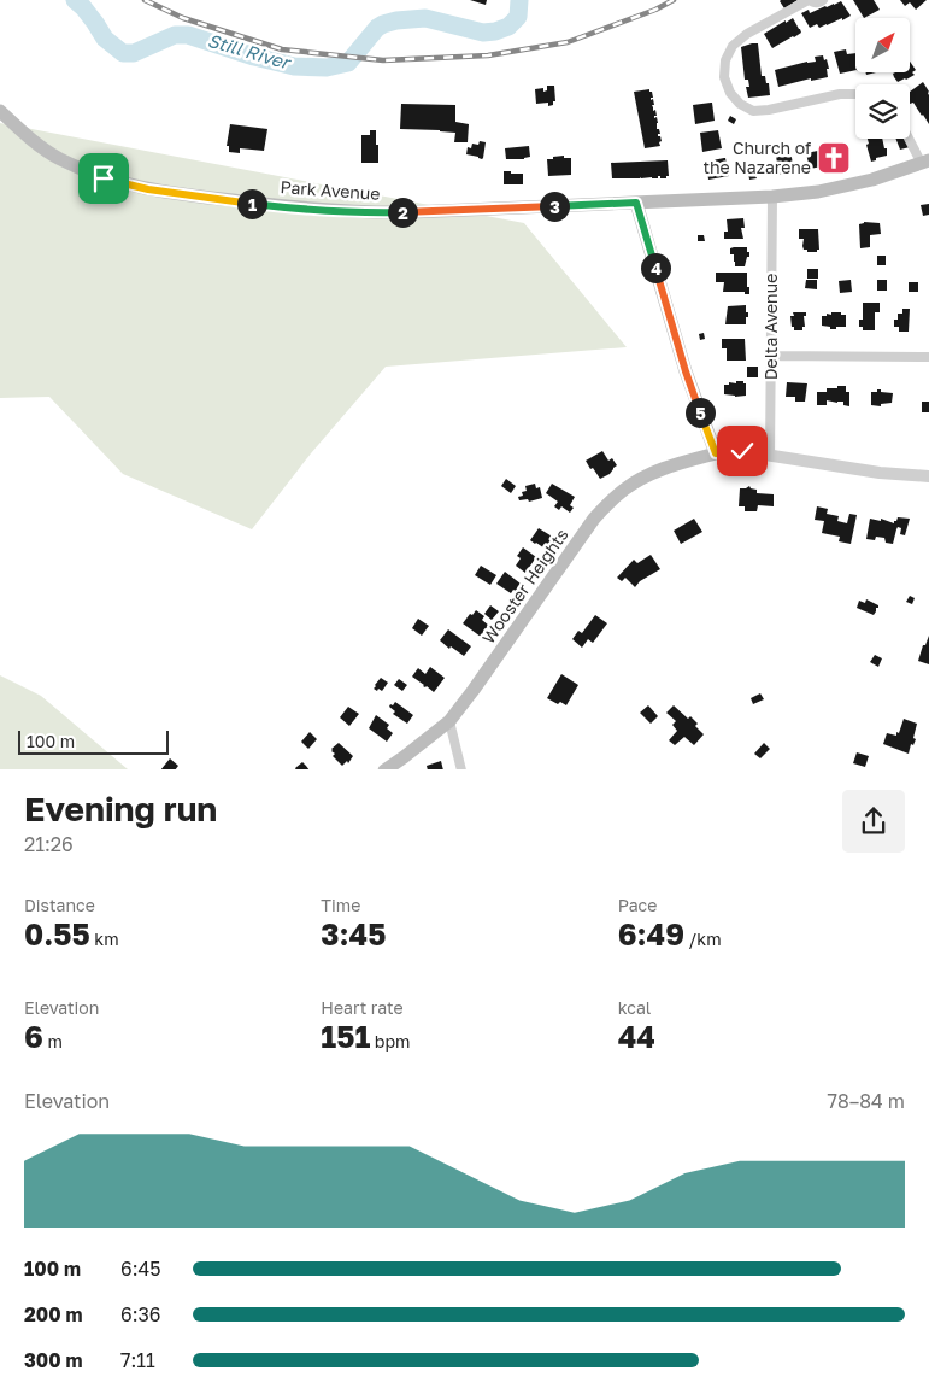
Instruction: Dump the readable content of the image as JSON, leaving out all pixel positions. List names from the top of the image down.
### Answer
{
  "streets": {
    "main road": ["Park Avenue", "Wooster Heights"],
    "street": ["Delta Avenue"]
  },
  "crossings": [
    ["Park Avenue", "Delta Avenue"]
  ],
  "water": ["Still River"],
  "places": {
    "church": ["Church of the Nazarene"]
  },
  "scale_bar": "100 m",
  "north": "top right",
  "page": {
    "pins": [
      "1",
      "3",
      "2",
      "4",
      "5"
    ],
    "scale": "100 m",
    "heading": ["Evening run", "21:26"],
    "stats": [
      ["Distance", "0.55 km"],
      ["Time", "3:45"],
      ["Pace", "6:49 /km"],
      ["Elevation", "6 m"],
      ["Heart rate", "151 bpm"],
      ["kcal", "44"]
    ],
    "chart": ["Elevation", "78–84 m"],
    "list": [
      {
        "name": "100 m",
        "note": "6:45"
      },
      {
        "name": "200 m",
        "note": "6:36"
      },
      {
        "name": "300 m",
        "note": "7:11"
      }
    ]
  }
}
